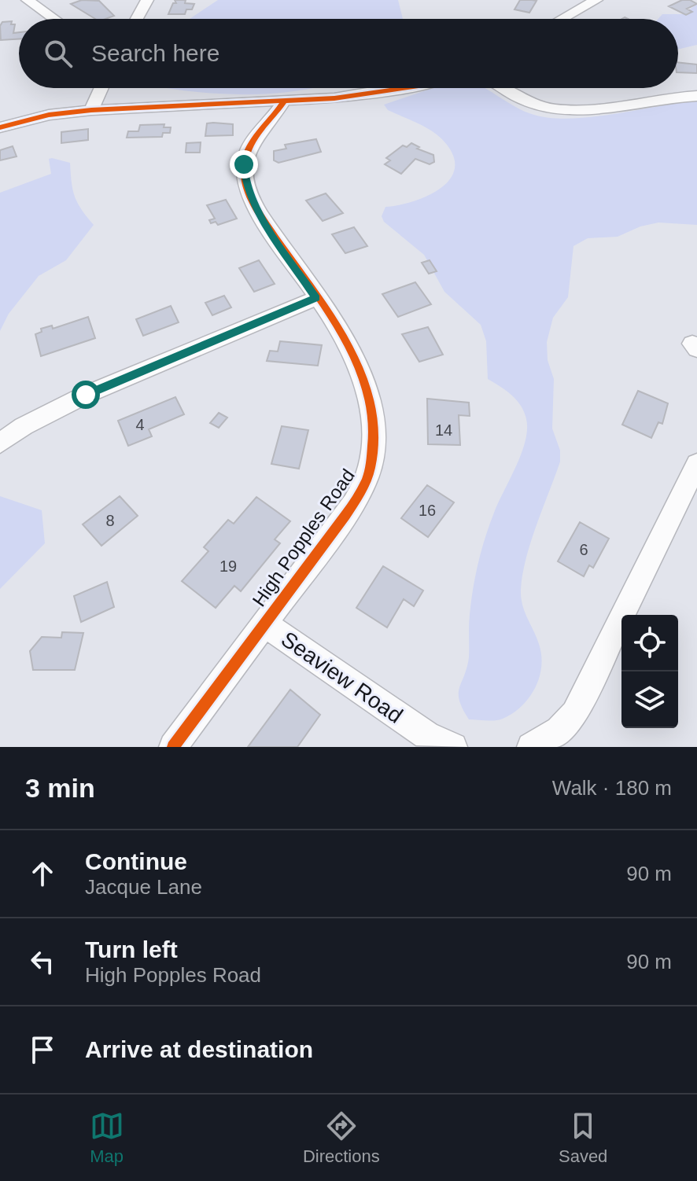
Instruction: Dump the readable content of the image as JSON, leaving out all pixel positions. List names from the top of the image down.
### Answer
{
  "streets": {
    "street": ["High Popples Road", "Seaview Road"]
  },
  "crossings": [
    ["High Popples Road", "Seaview Road"]
  ],
  "house_numbers": [
    "4",
    "14",
    "16",
    "8",
    "6",
    "19"
  ],
  "page": {
    "search": "Search here",
    "heading": ["3 min", "Walk · 180 m"],
    "list": [
      ["Continue", "Jacque Lane", "90 m"],
      ["Turn left", "High Popples Road", "90 m"],
      "Arrive at destination"
    ],
    "nav": ["Map", "Directions", "Saved"]
  }
}
